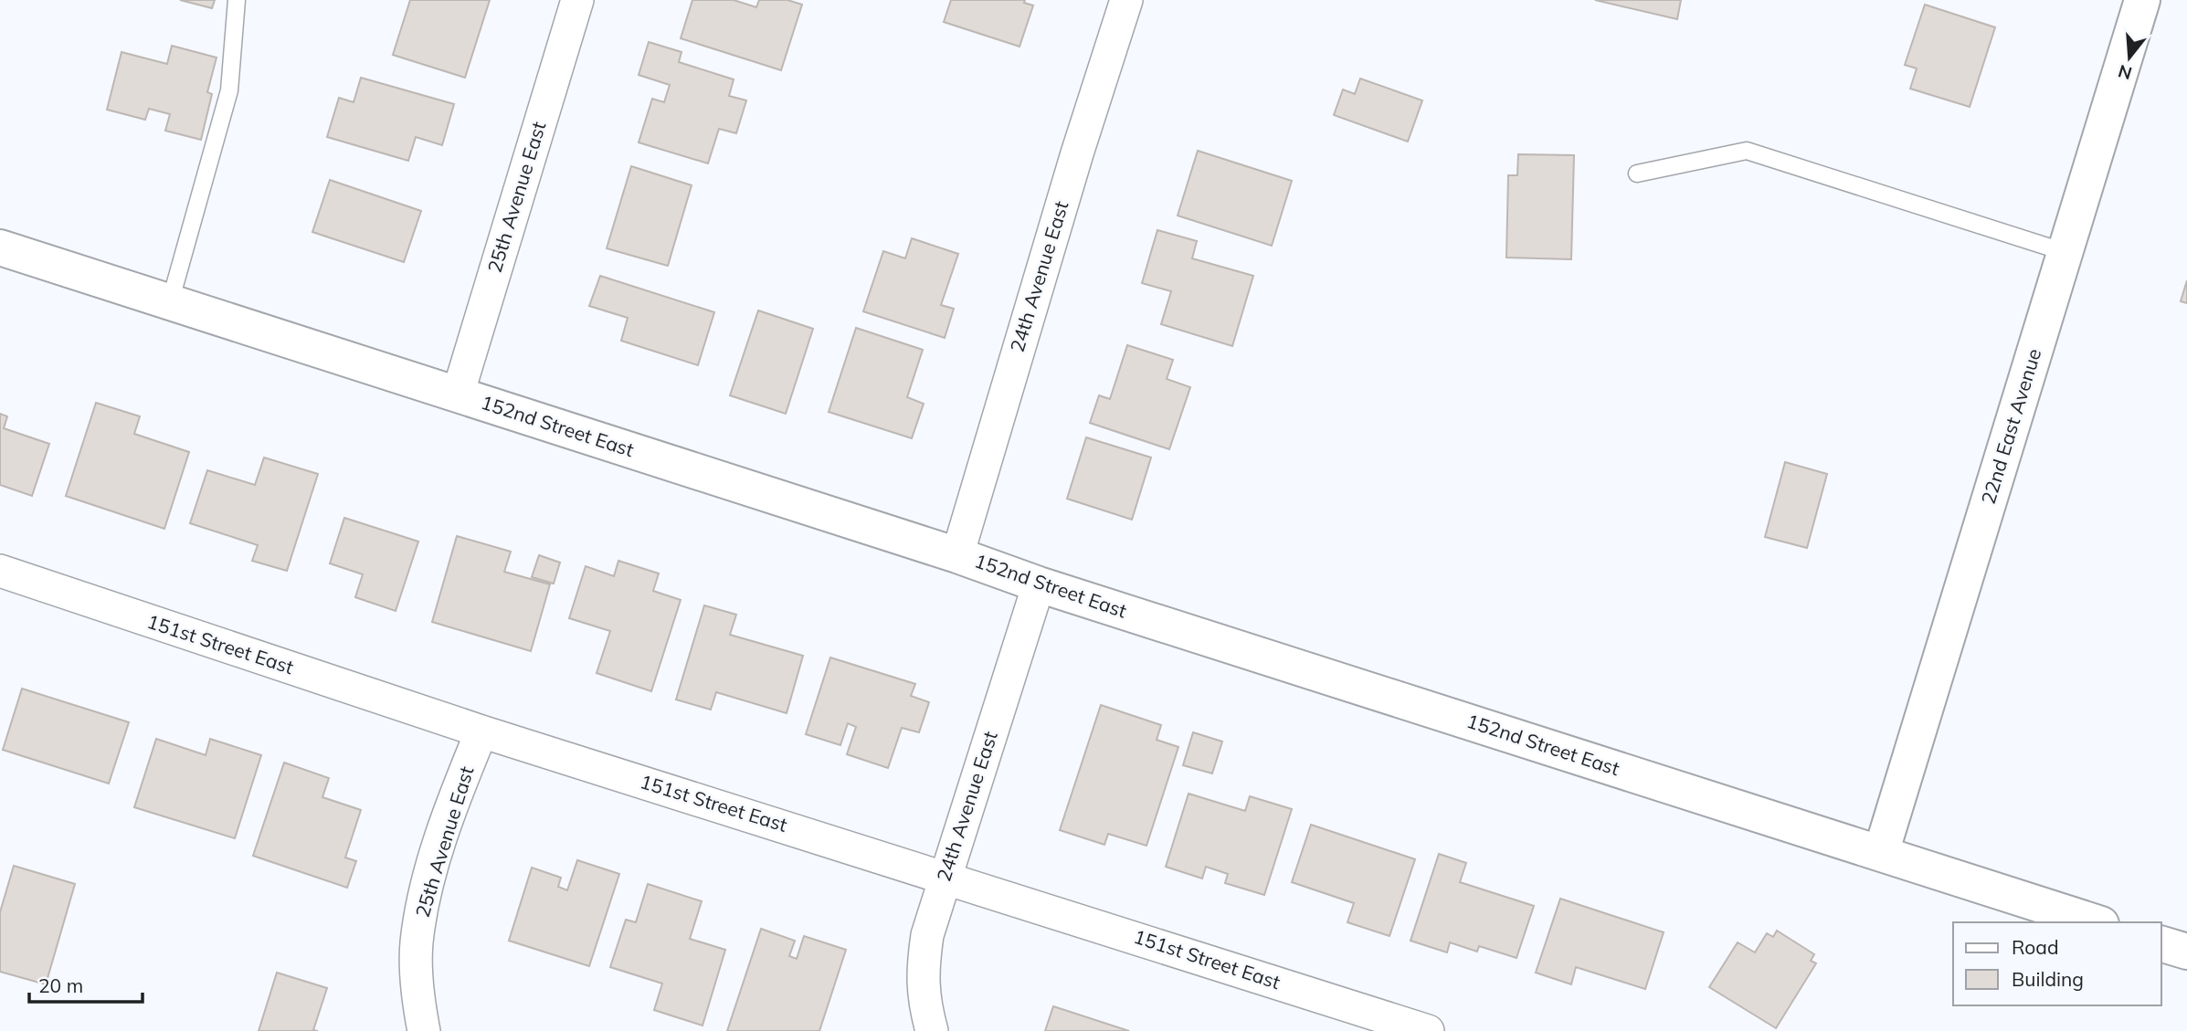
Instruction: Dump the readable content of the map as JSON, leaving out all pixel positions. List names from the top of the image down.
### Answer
{
  "streets": {
    "main road": ["152nd Street East", "22nd East Avenue"],
    "street": ["25th Avenue East", "24th Avenue East", "151st Street East"]
  },
  "crossings": [
    ["25th Avenue East", "152nd Street East"],
    ["25th Avenue East", "151st Street East"],
    ["24th Avenue East", "152nd Street East"],
    ["24th Avenue East", "151st Street East"],
    ["152nd Street East", "22nd East Avenue"]
  ],
  "legend": ["Road", "Building"],
  "scale_bar": "20 m",
  "north": "bottom"
}
